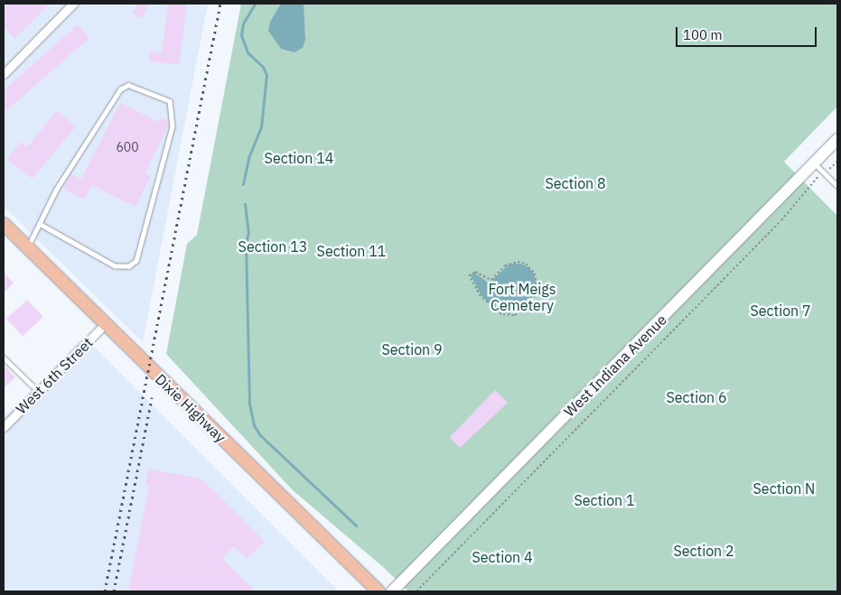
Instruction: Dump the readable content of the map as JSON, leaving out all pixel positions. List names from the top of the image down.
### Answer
{
  "streets": {
    "main road": ["West Indiana Avenue", "Dixie Highway"],
    "street": ["West 6th Street"]
  },
  "crossings": [
    ["West 6th Street", "Dixie Highway"]
  ],
  "parks": [
    "Section 14",
    "Section 8",
    "Section 13",
    "Section 11",
    "Fort Meigs Cemetery",
    "Section 7",
    "Section 9",
    "Section 6",
    "Section N",
    "Section 1",
    "Section 2",
    "Section 4"
  ],
  "house_numbers": ["600"],
  "scale_bar": "100 m"
}
